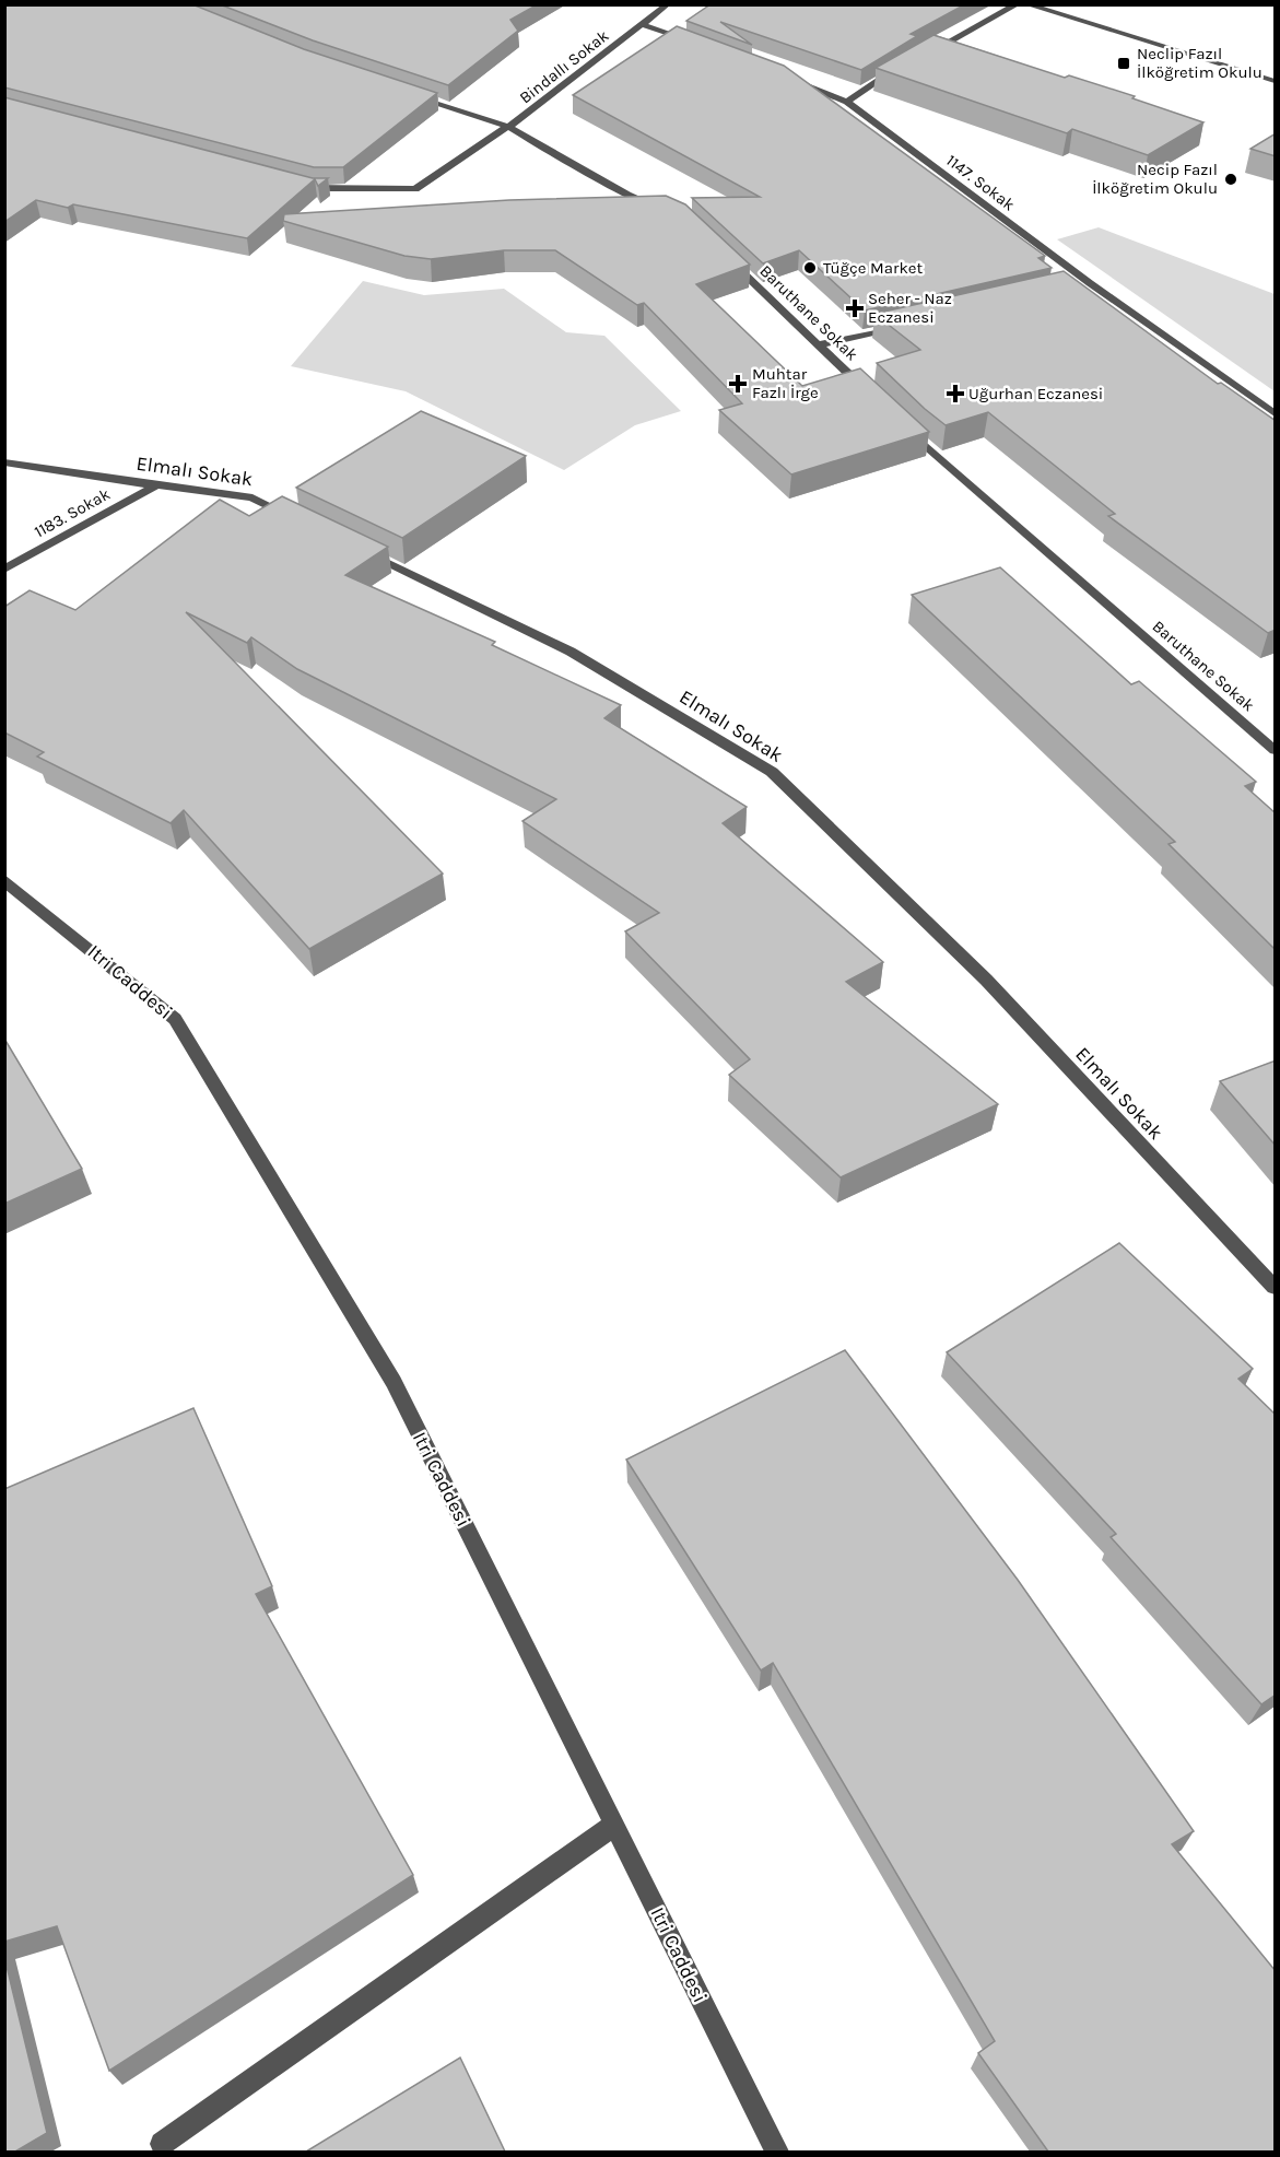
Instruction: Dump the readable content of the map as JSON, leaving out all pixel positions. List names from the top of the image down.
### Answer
{
  "streets": {
    "street": [
      "Bindallı Sokak",
      "1147. Sokak",
      "Baruthane Sokak",
      "Elmalı Sokak",
      "1183. Sokak",
      "Itri Caddesi"
    ]
  },
  "crossings": [
    ["Elmalı Sokak", "1183. Sokak"]
  ],
  "places": {
    "transit": ["Neclip Fazıl İlköğretim Okulu"],
    "other": ["Necip Fazıl İlköğretim Okulu", "Tüğçe Market"],
    "health": ["Seher - Naz Eczanesi", "Muhtar Fazlı İrge", "Uğurhan Eczanesi"]
  }
}
